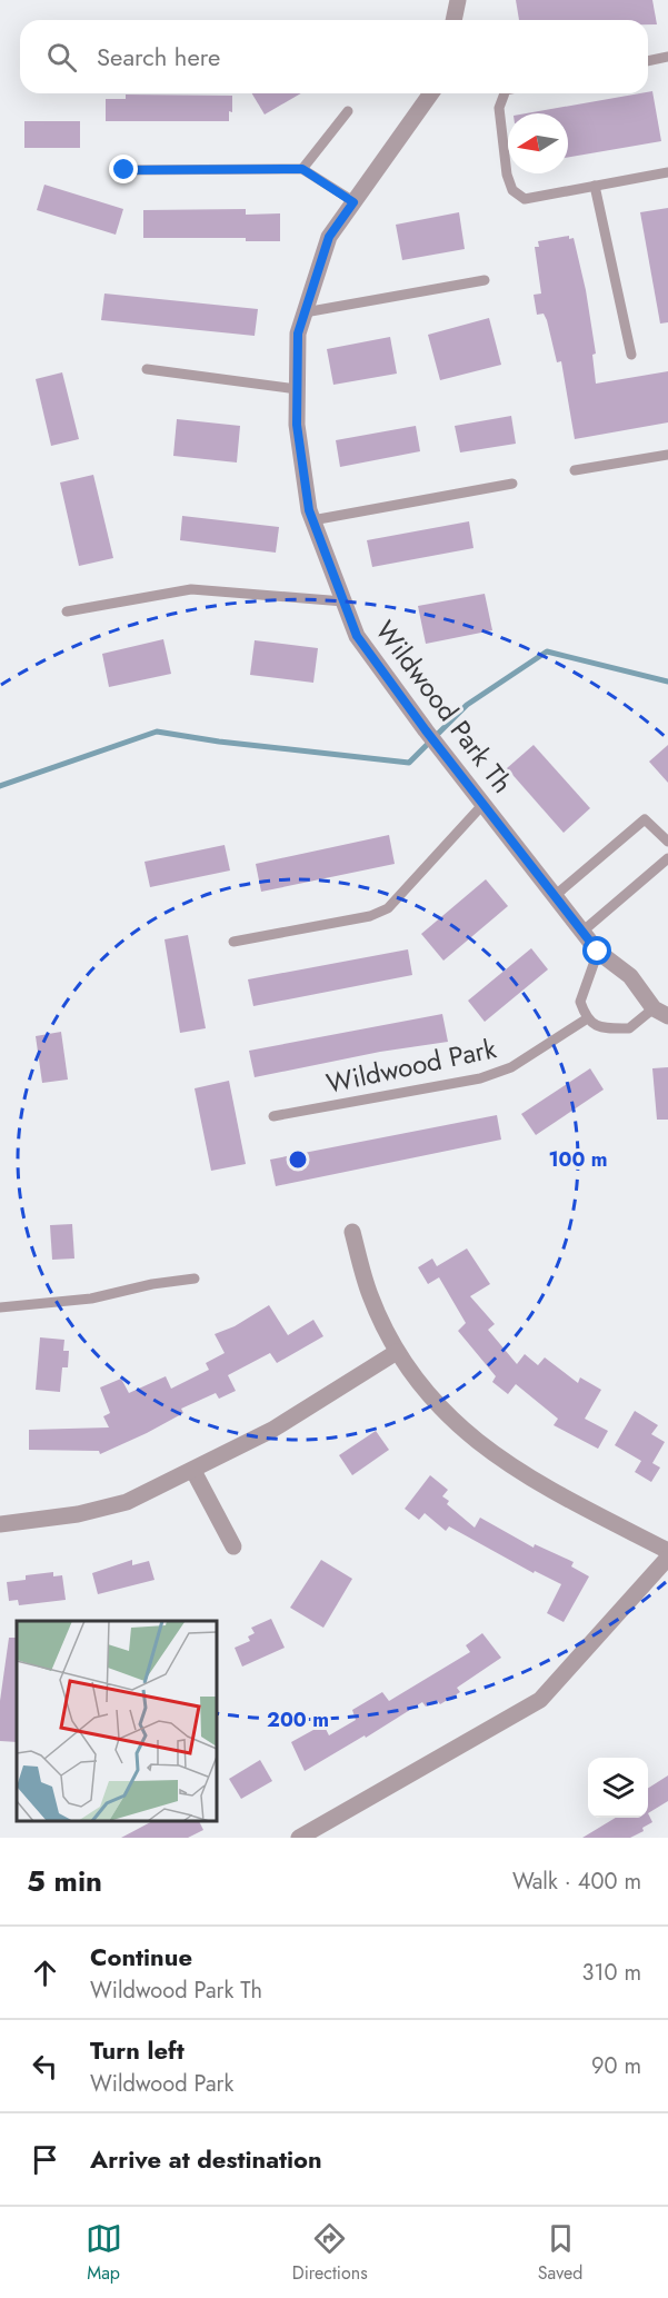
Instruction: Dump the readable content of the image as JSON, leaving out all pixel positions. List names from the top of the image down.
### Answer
{
  "streets": {
    "street": ["Wildwood Park Th"],
    "lane": ["Wildwood Park"]
  },
  "north": "left",
  "page": {
    "search": "Search here",
    "heading": ["5 min", "Walk · 400 m"],
    "list": [
      ["Continue", "Wildwood Park Th", "310 m"],
      ["Turn left", "Wildwood Park", "90 m"],
      "Arrive at destination"
    ],
    "nav": ["Map", "Directions", "Saved"]
  },
  "rings": ["100 m", "200 m"]
}
